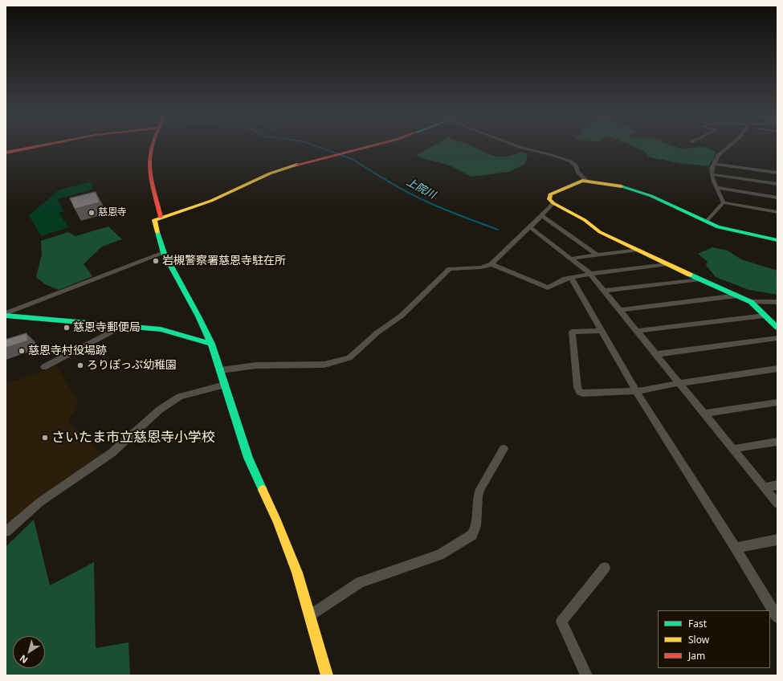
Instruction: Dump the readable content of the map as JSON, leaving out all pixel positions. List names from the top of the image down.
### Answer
{
  "water": ["上院川"],
  "places": [
    "慈恩寺",
    "岩槻警察署慈恩寺駐在所",
    "慈恩寺郵便局",
    "慈恩寺村役場跡",
    "ろりぽっぷ幼稚園",
    "さいたま市立慈恩寺小学校"
  ],
  "legend": ["Fast", "Slow", "Jam"],
  "north": "bottom left"
}
